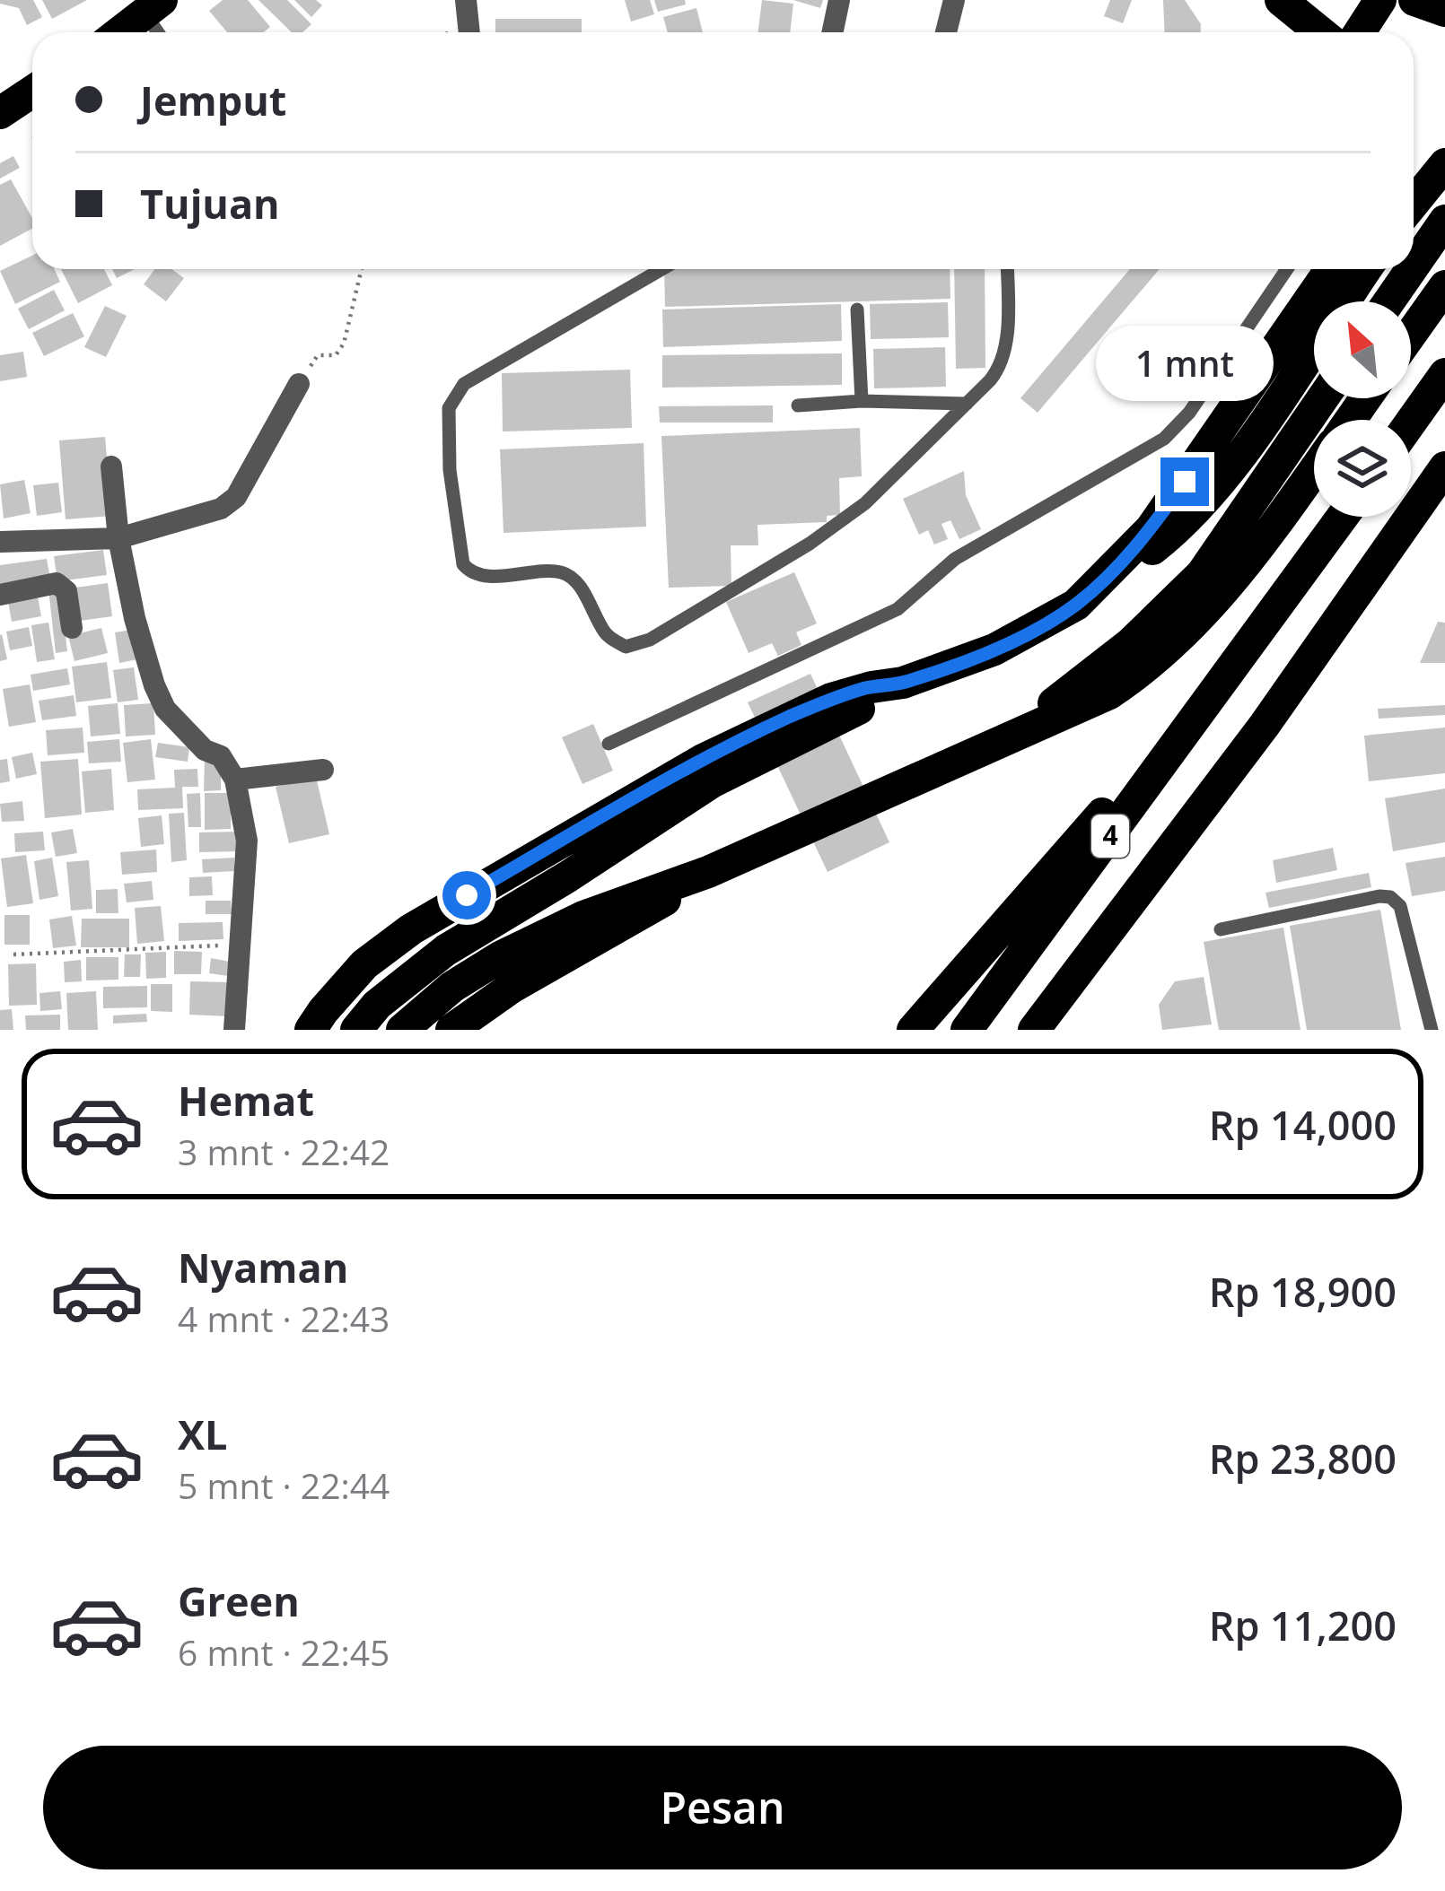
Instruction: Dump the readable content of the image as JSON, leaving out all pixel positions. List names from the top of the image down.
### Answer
{
  "streets": {
    "highway": ["4"]
  },
  "north": "top left",
  "page": {
    "banner": ["Jemput", "Tujuan"],
    "bubble": "1 mnt",
    "list": [
      {
        "name": "Hemat",
        "note": "3 mnt · 22:42",
        "value": "Rp 14,000"
      },
      {
        "name": "Nyaman",
        "note": "4 mnt · 22:43",
        "value": "Rp 18,900"
      },
      {
        "name": "XL",
        "note": "5 mnt · 22:44",
        "value": "Rp 23,800"
      },
      {
        "name": "Green",
        "note": "6 mnt · 22:45",
        "value": "Rp 11,200"
      }
    ],
    "buttons": "Pesan"
  }
}
